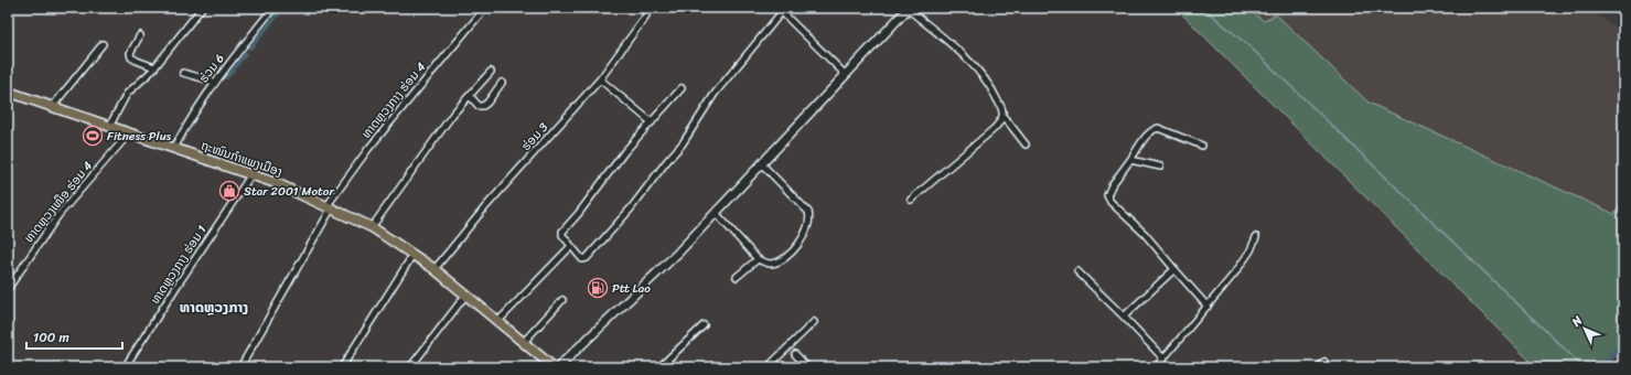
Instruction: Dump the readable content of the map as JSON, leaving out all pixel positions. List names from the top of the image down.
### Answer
{
  "streets": {
    "main road": ["ຖະໜົນກຳແພງເມືອງ"],
    "street": [
      "ຮ່ວມ 6",
      "ທາດຫຼວງກາງ ຮ່ອມ 4",
      "ຮ່ອມ 3",
      "ທາດຫຼວງເໜືອ ຮ່ອມ 4",
      "ທາດຫຼວງກາງ ຮ່ອມ 1"
    ]
  },
  "crossings": [
    ["ຮ່ວມ 6", "ຖະໜົນກຳແພງເມືອງ"],
    ["ທາດຫຼວງກາງ ຮ່ອມ 4", "ຖະໜົນກຳແພງເມືອງ"],
    ["ຮ່ອມ 3", "ຖະໜົນກຳແພງເມືອງ"],
    ["ຖະໜົນກຳແພງເມືອງ", "ທາດຫຼວງເໜືອ ຮ່ອມ 4"],
    ["ຖະໜົນກຳແພງເມືອງ", "ທາດຫຼວງກາງ ຮ່ອມ 1"]
  ],
  "districts": ["ທາດຫຼວງກາງ"],
  "places": {
    "sports": ["Fitness Plus"],
    "shop": ["Star 2001 Motor"],
    "fuel station": ["Ptt Lao"]
  },
  "scale_bar": "100 m",
  "north": "top left"
}
